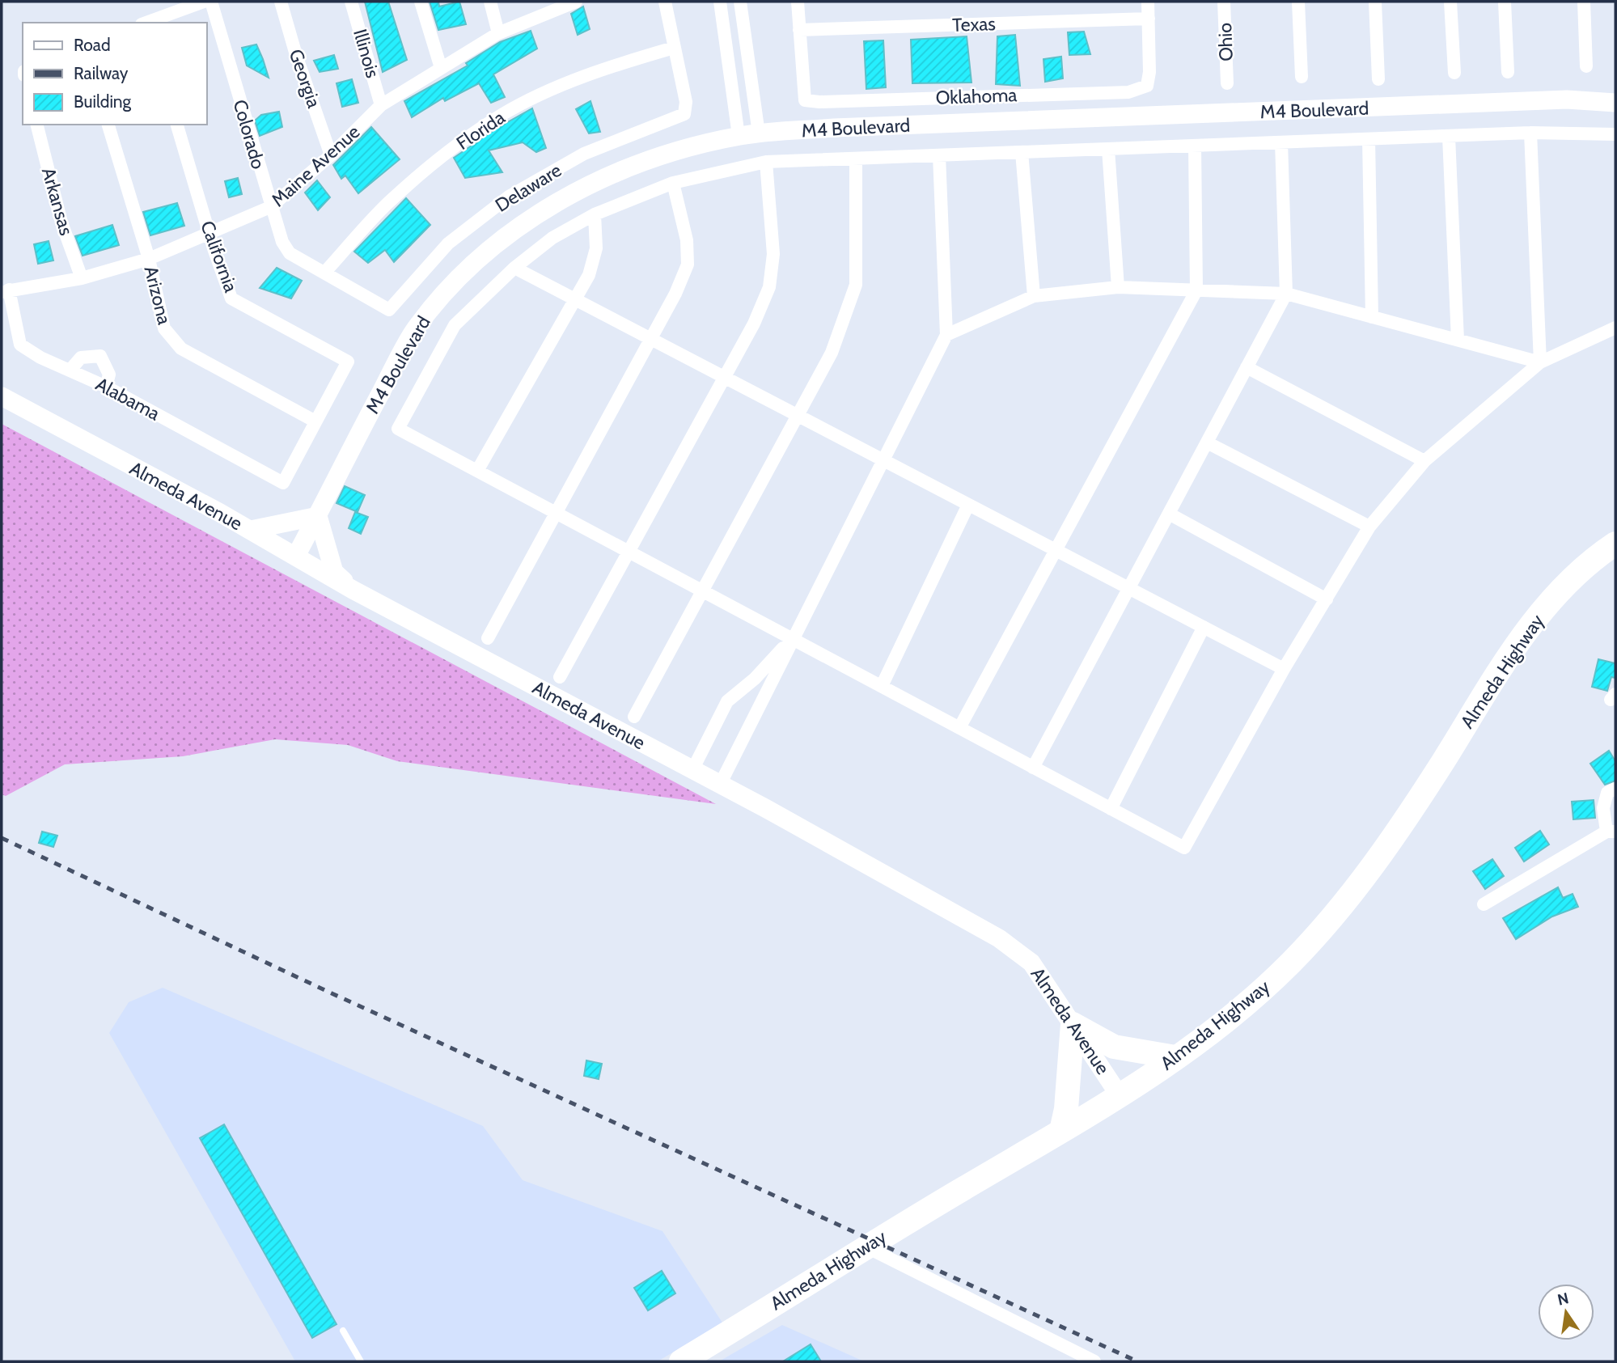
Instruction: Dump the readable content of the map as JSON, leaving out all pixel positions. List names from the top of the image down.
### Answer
{
  "streets": {
    "highway": ["Almeda Highway"],
    "street": [
      "Texas",
      "Ohio",
      "Illinois",
      "Georgia",
      "Oklahoma",
      "M4 Boulevard",
      "Florida",
      "Colorado",
      "Maine Avenue",
      "Delaware",
      "Arkansas",
      "California",
      "Arizona",
      "Alabama",
      "Almeda Avenue"
    ]
  },
  "crossings": [
    ["Texas", "Oklahoma"],
    ["Illinois", "Maine Avenue"],
    ["Georgia", "Maine Avenue"],
    ["M4 Boulevard", "Almeda Avenue"],
    ["Florida", "Colorado"],
    ["Florida", "Delaware"],
    ["Colorado", "Maine Avenue"],
    ["Colorado", "Delaware"],
    ["Maine Avenue", "Arkansas"],
    ["Maine Avenue", "California"],
    ["Maine Avenue", "Arizona"],
    ["Maine Avenue", "Alabama"],
    ["California", "Arizona"],
    ["California", "Alabama"],
    ["Arizona", "Alabama"],
    ["Almeda Avenue", "Almeda Highway"]
  ],
  "legend": ["Road", "Railway", "Building"],
  "north": "top"
}
